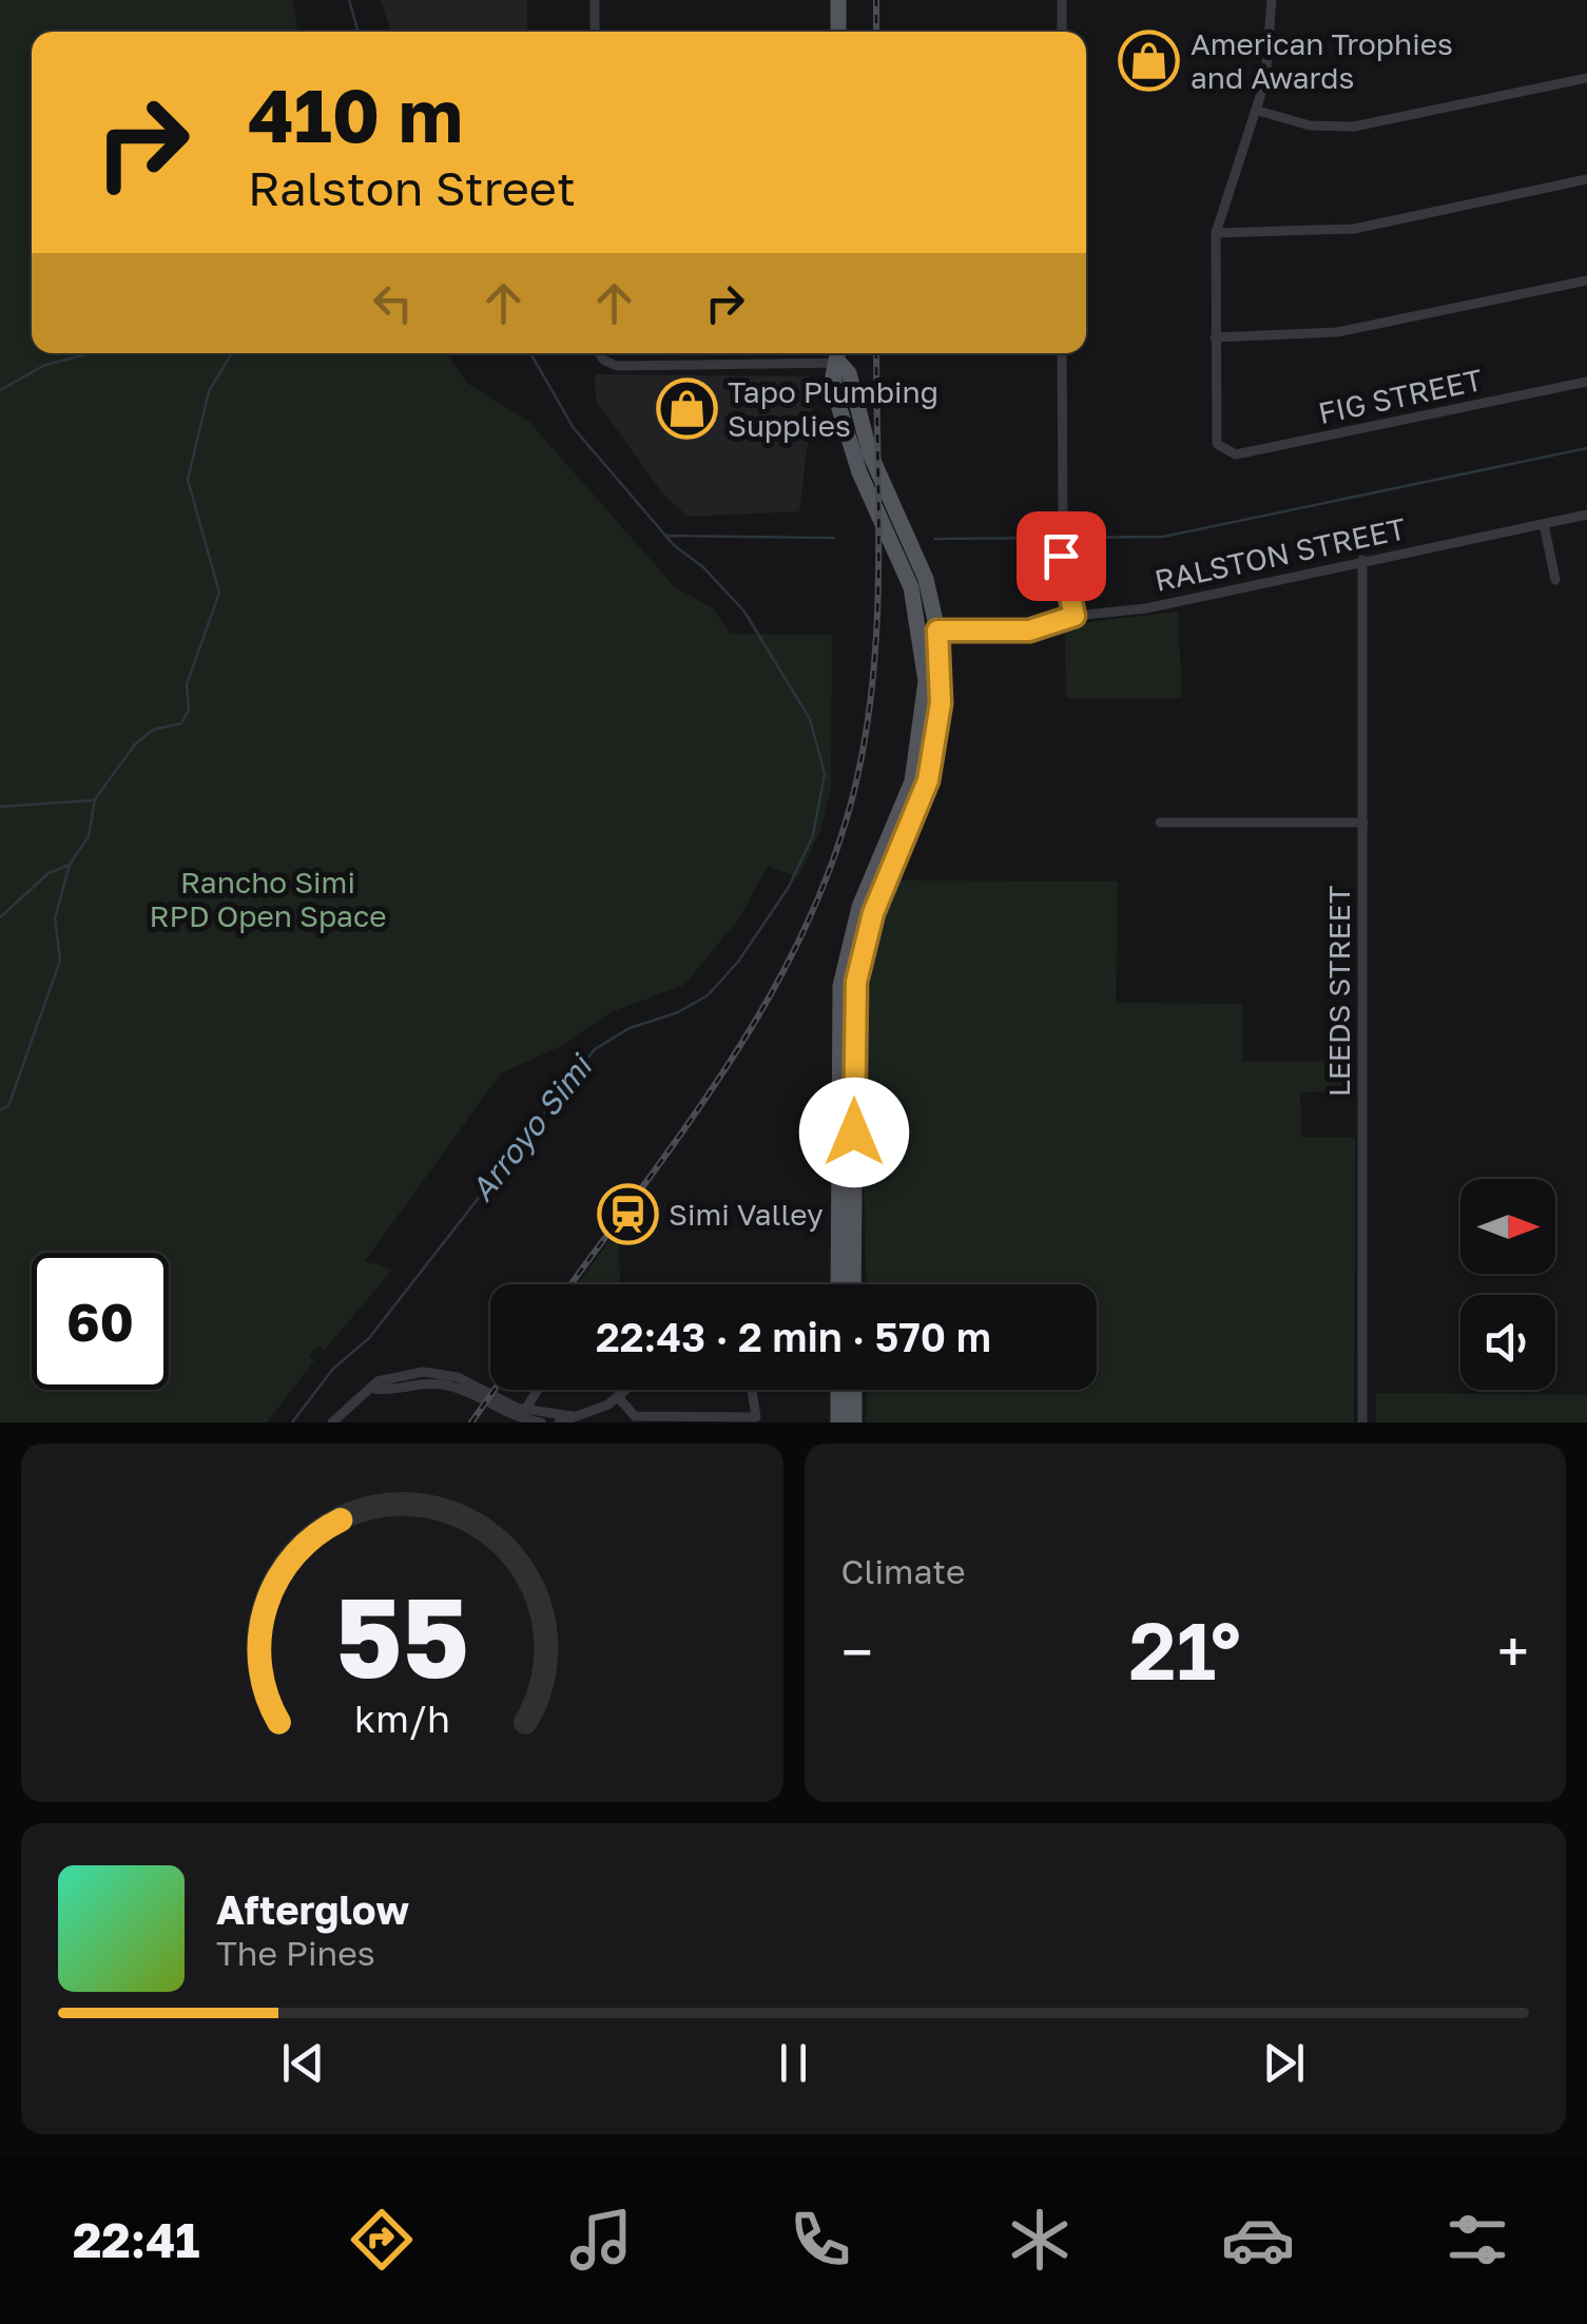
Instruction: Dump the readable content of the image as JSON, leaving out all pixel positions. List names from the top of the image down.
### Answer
{
  "streets": {
    "street": ["FIG STREET", "RALSTON STREET", "LEEDS STREET"]
  },
  "crossings": [
    ["RALSTON STREET", "LEEDS STREET"]
  ],
  "water": ["Arroyo Simi"],
  "parks": ["Rancho Simi RPD Open Space"],
  "places": {
    "shop": ["American Trophies and Awards", "Tapo Plumbing Supplies"],
    "station": ["Simi Valley"]
  },
  "north": "right",
  "page": {
    "turn": ["410 m", "Ralston Street"],
    "limit": "60",
    "trip": "22:43 · 2 min · 570 m",
    "tile": "Climate",
    "heat": ["−", "21°", "+"],
    "song": ["Afterglow", "The Pines"],
    "tabs": "22:41",
    "gauge": ["55", "km/h"]
  }
}
